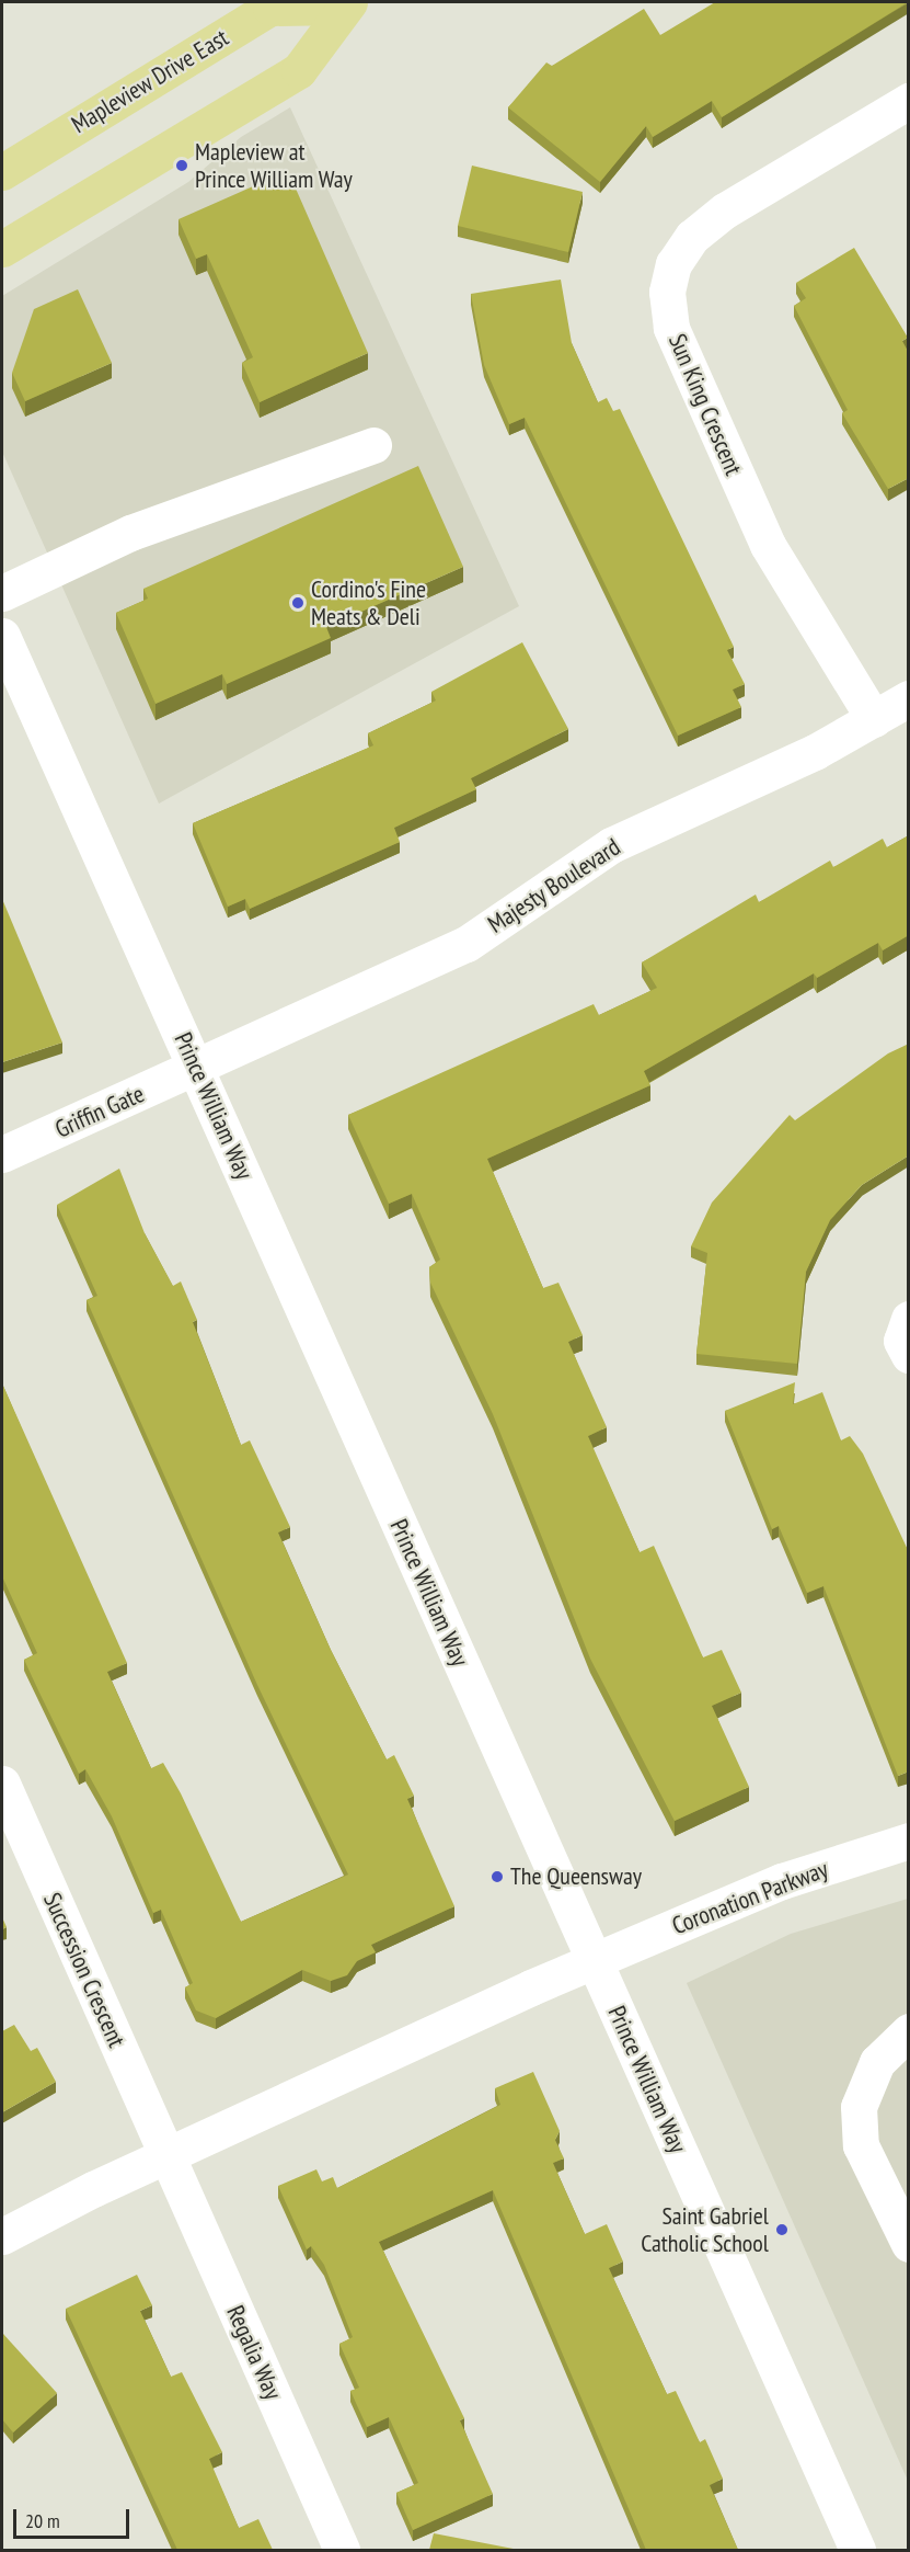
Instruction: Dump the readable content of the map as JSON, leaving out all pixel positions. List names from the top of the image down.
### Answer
{
  "streets": {
    "main road": ["Mapleview Drive East"],
    "street": [
      "Sun King Crescent",
      "Majesty Boulevard",
      "Prince William Way",
      "Griffin Gate",
      "Coronation Parkway",
      "Succession Crescent",
      "Regalia Way"
    ]
  },
  "crossings": [
    ["Sun King Crescent", "Majesty Boulevard"],
    ["Majesty Boulevard", "Prince William Way"],
    ["Majesty Boulevard", "Griffin Gate"],
    ["Prince William Way", "Griffin Gate"],
    ["Prince William Way", "Coronation Parkway"],
    ["Succession Crescent", "Regalia Way"]
  ],
  "places": [
    "Mapleview at Prince William Way",
    "Cordino's Fine Meats & Deli",
    "The Queensway",
    "Saint Gabriel Catholic School"
  ],
  "scale_bar": "20 m"
}
